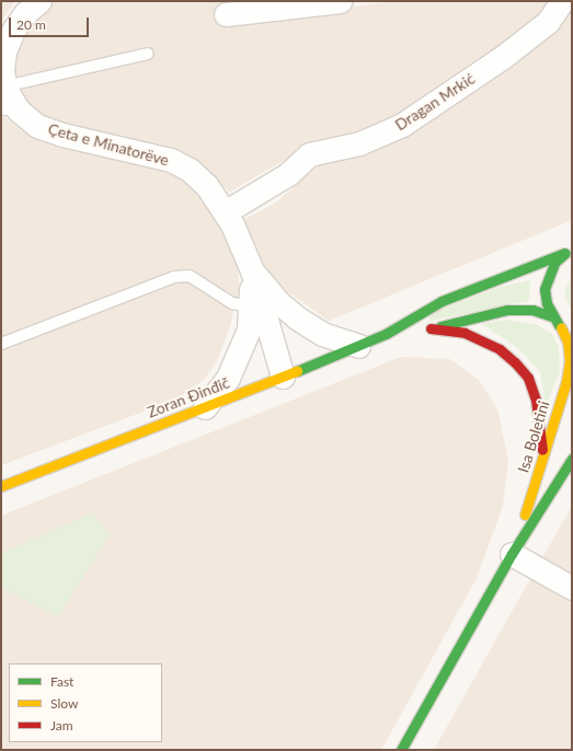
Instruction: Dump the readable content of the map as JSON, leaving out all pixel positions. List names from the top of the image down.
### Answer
{
  "streets": {
    "main road": ["Zoran Đinđič", "Isa Boletini"],
    "street": ["Dragan Mrkić", "Çeta e Minatorëve"]
  },
  "crossings": [
    ["Dragan Mrkić", "Çeta e Minatorëve"],
    ["Çeta e Minatorëve", "Zoran Đinđič"],
    ["Zoran Đinđič", "Isa Boletini"]
  ],
  "legend": ["Fast", "Slow", "Jam"],
  "scale_bar": "20 m"
}
